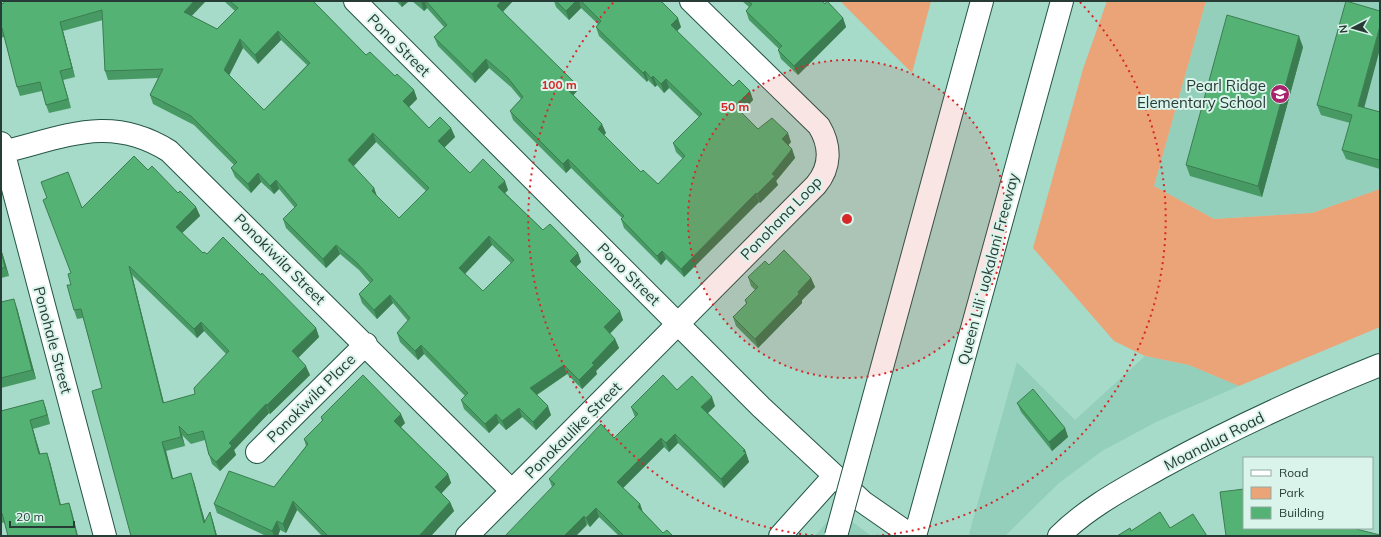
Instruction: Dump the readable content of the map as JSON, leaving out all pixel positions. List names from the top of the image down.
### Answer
{
  "streets": {
    "main road": [
      "Pono Street",
      "Ponohana Loop",
      "Ponokiwila Street",
      "Queen Liliʻuokalani Freeway",
      "Ponohale Street",
      "Ponokiwila Place",
      "Ponokaulike Street",
      "Moanalua Road"
    ]
  },
  "crossings": [
    ["Pono Street", "Ponohana Loop"],
    ["Pono Street", "Queen Liliʻuokalani Freeway"],
    ["Pono Street", "Ponokaulike Street"],
    ["Ponohana Loop", "Ponokaulike Street"],
    ["Ponokiwila Street", "Ponohale Street"],
    ["Ponokiwila Street", "Ponokiwila Place"],
    ["Ponokiwila Street", "Ponokaulike Street"]
  ],
  "places": {
    "school or university": ["Pearl Ridge Elementary School"]
  },
  "legend": ["Road", "Park", "Building"],
  "scale_bar": "20 m",
  "north": "left",
  "rings": ["100 m", "50 m"]
}
